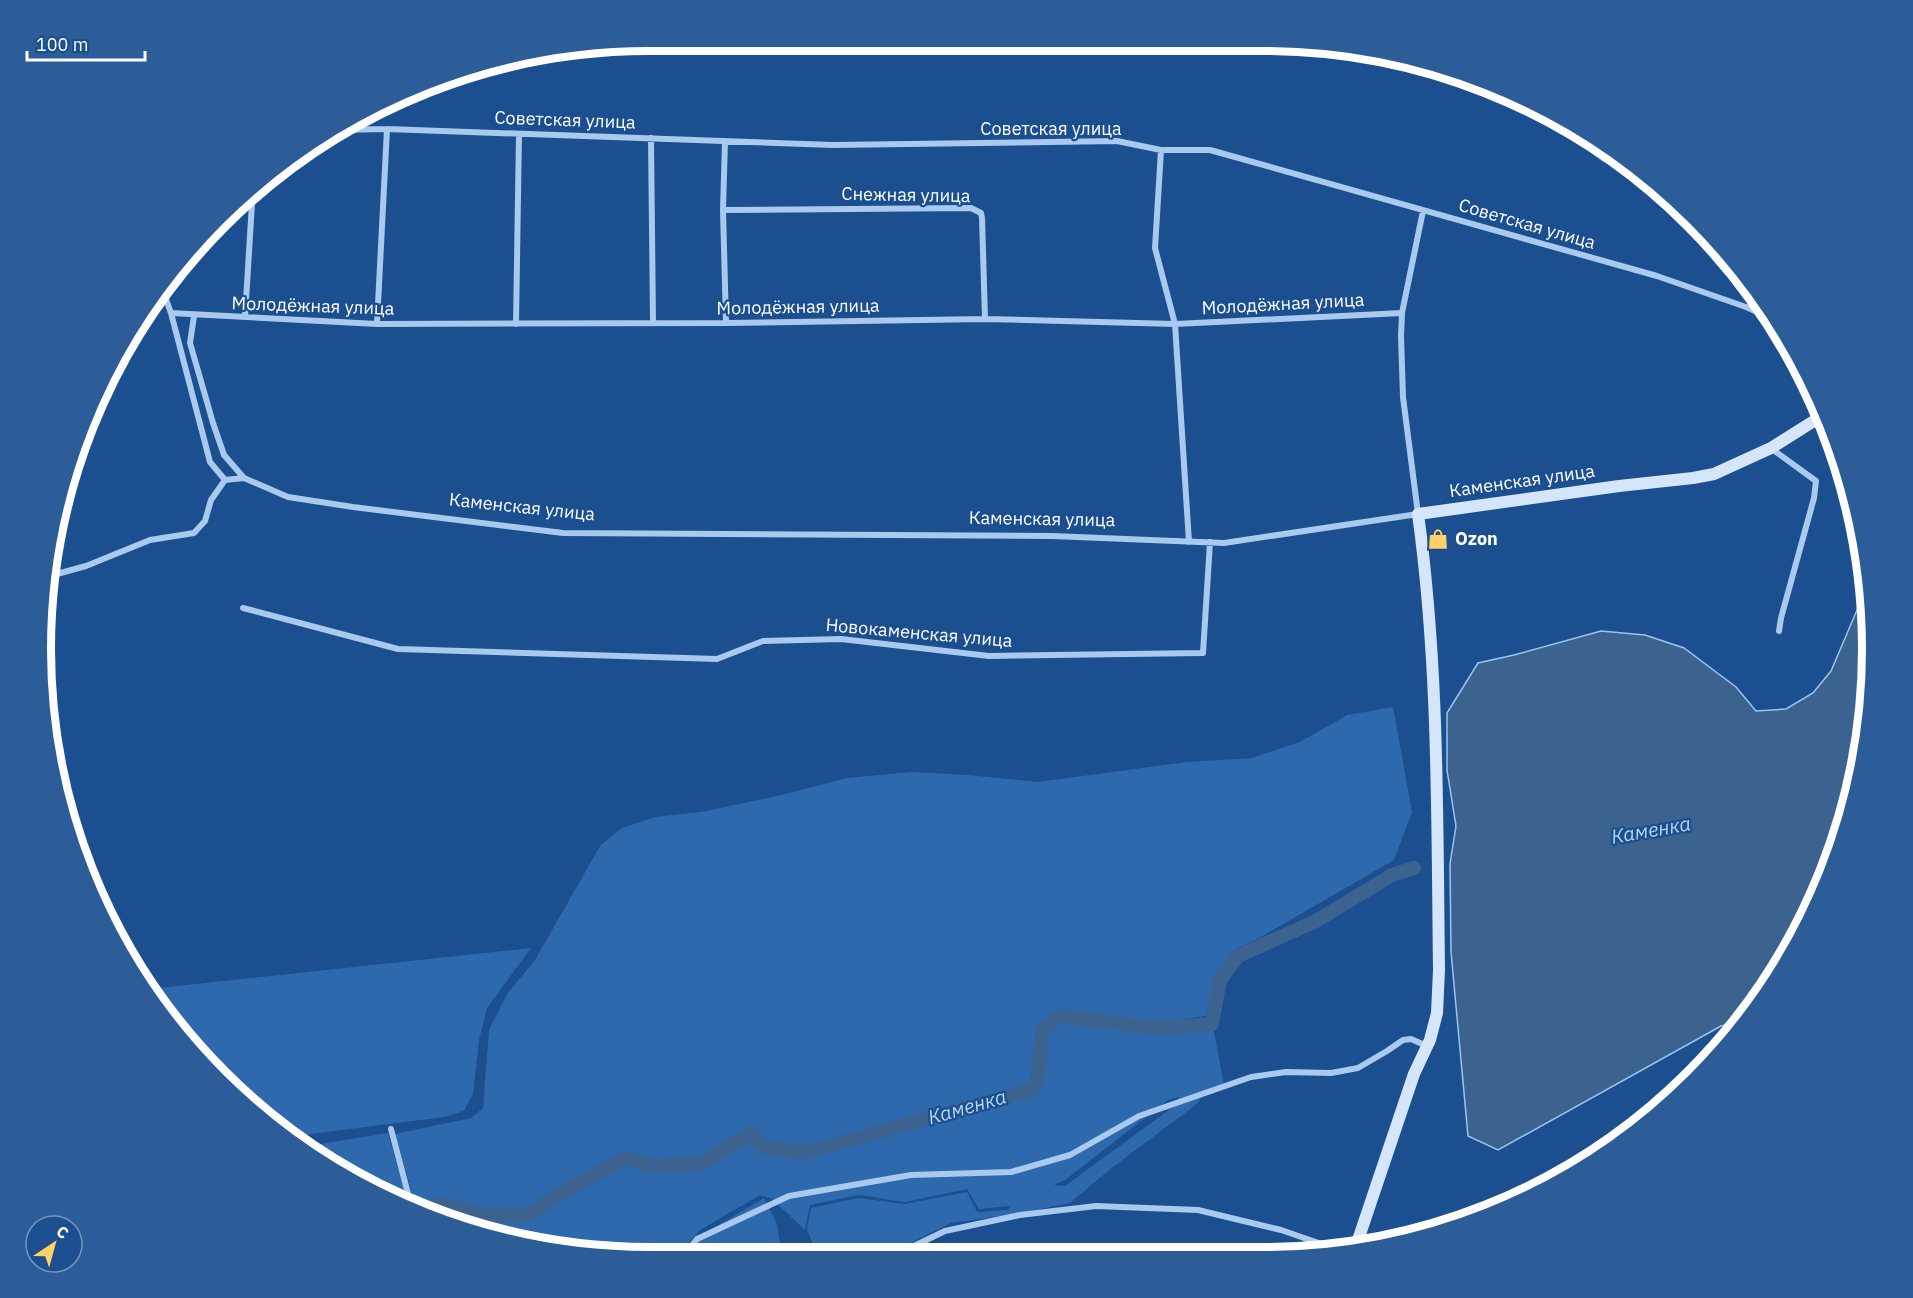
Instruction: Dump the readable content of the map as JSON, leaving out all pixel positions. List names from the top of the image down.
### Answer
{
  "streets": {
    "street": [
      "Советская улица",
      "Снежная улица",
      "Молодёжная улица",
      "Каменская улица",
      "Новокаменская улица"
    ]
  },
  "crossings": [
    ["Снежная улица", "Молодёжная улица"],
    ["Каменская улица", "Новокаменская улица"]
  ],
  "water": ["Каменка"],
  "places": {
    "shop": ["Ozon"]
  },
  "scale_bar": "100 m",
  "north": "top right"
}
